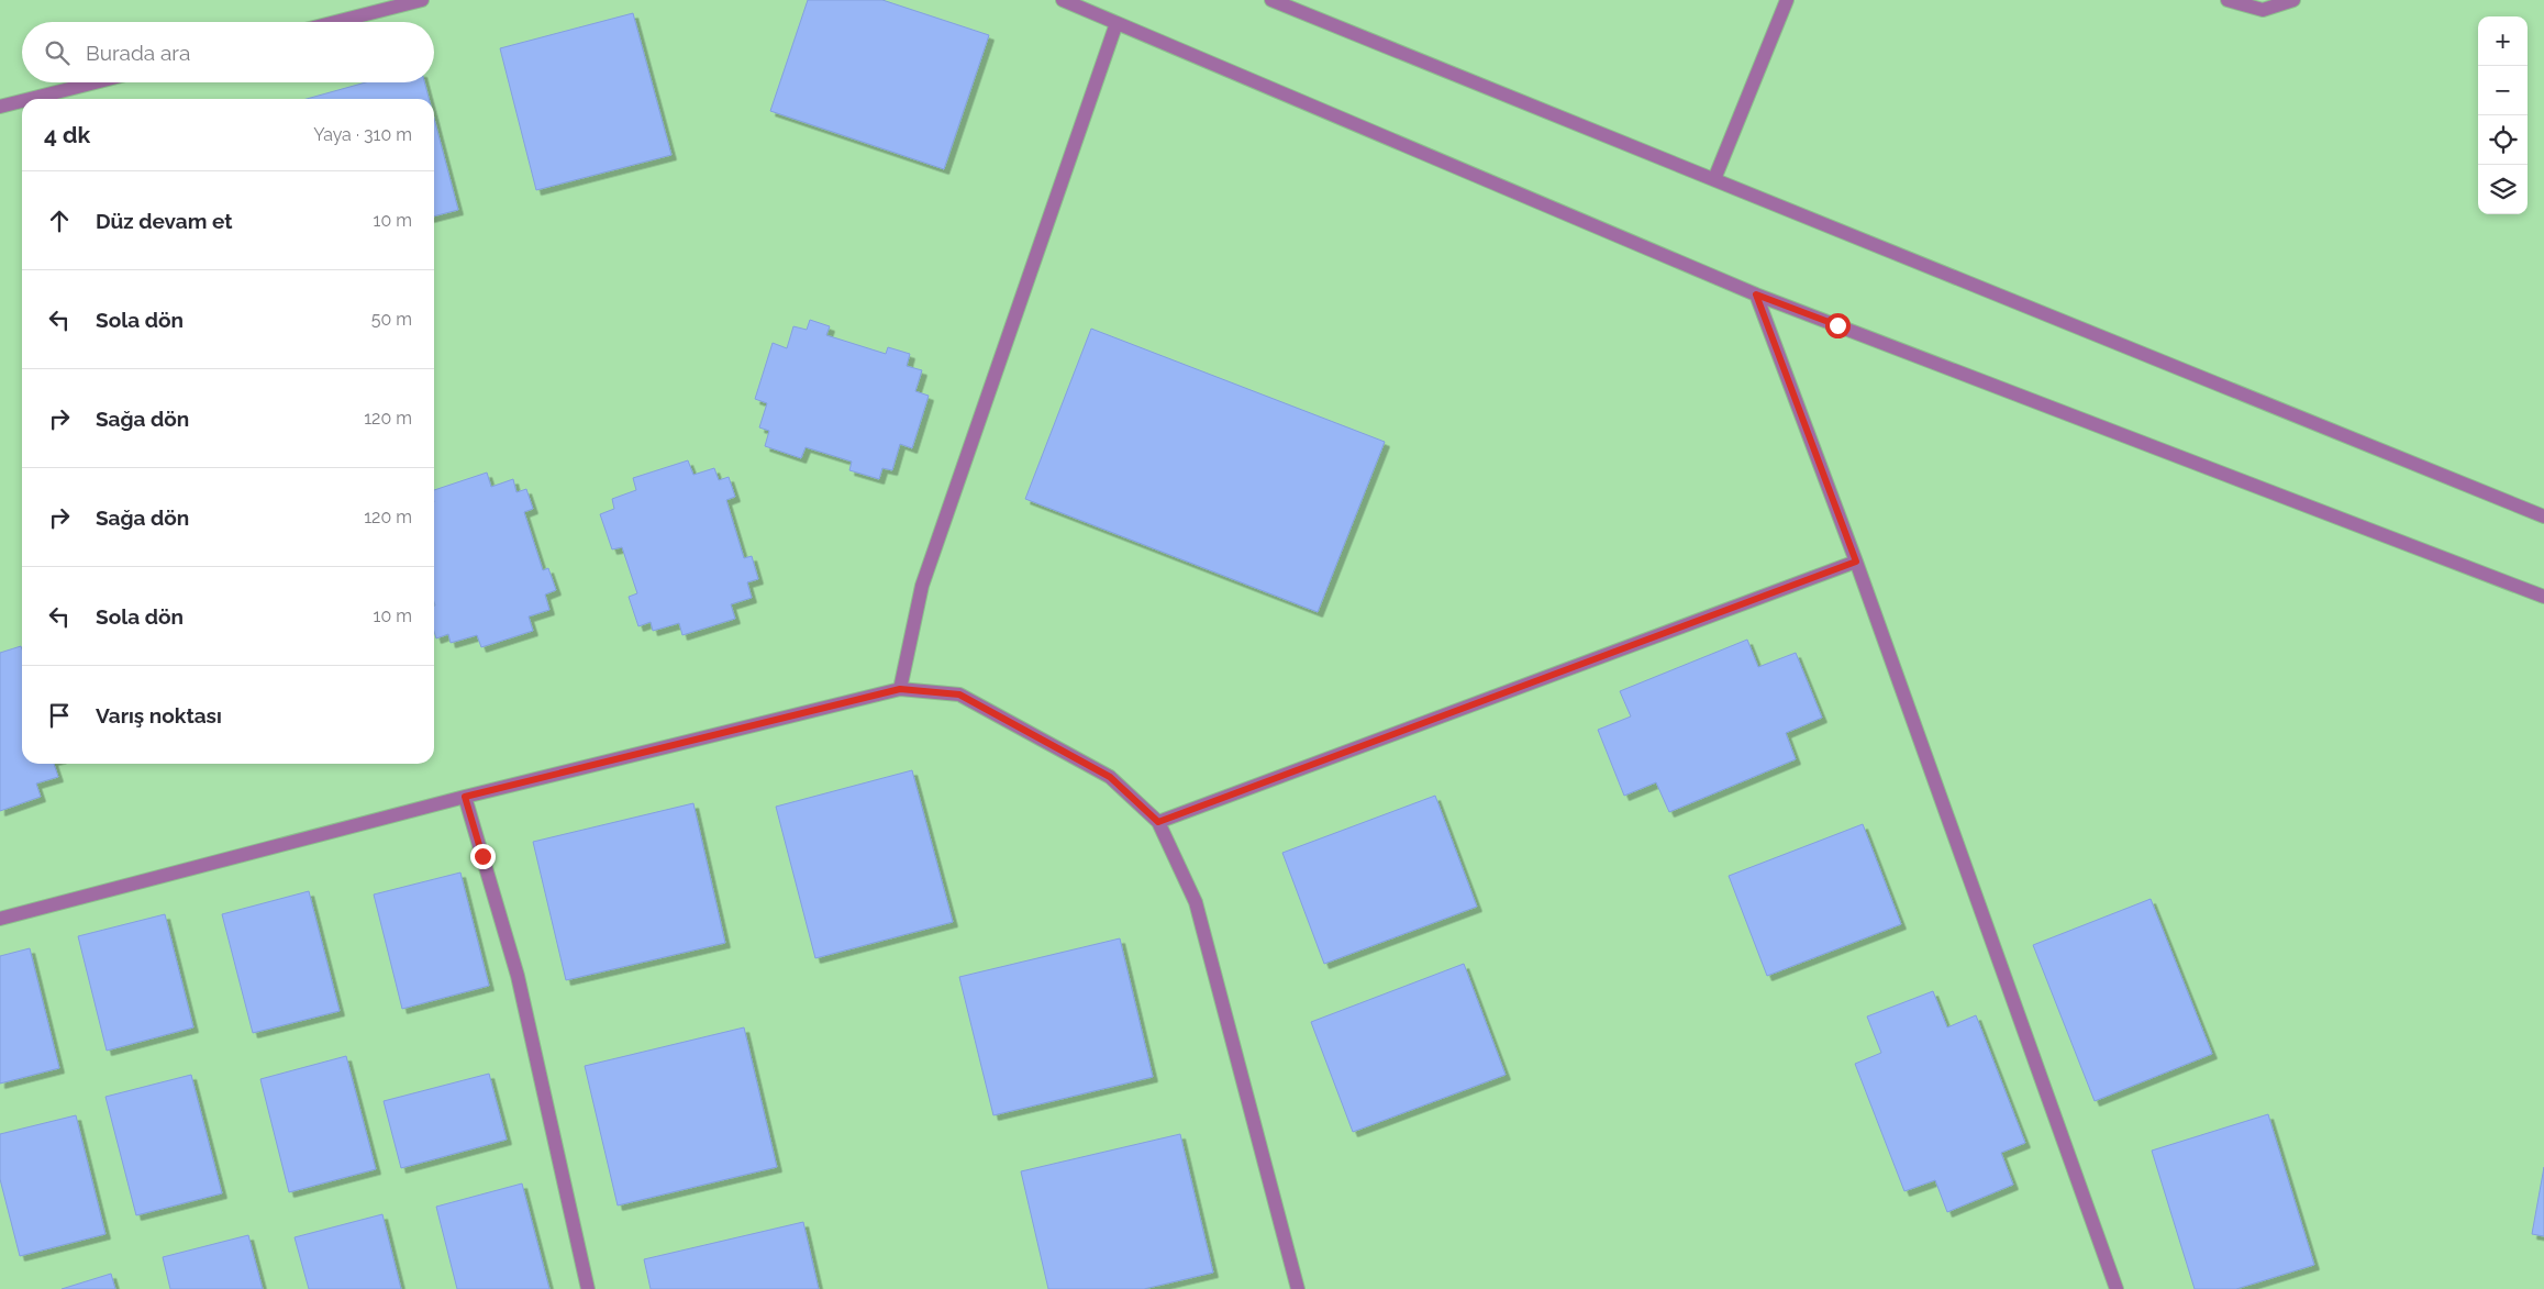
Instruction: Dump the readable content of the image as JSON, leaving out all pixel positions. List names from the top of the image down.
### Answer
{
  "page": {
    "map_buttons": ["+", "−"],
    "search": "Burada ara",
    "heading": ["4 dk", "Yaya · 310 m"],
    "list": [
      ["Düz devam et", "10 m"],
      ["Sola dön", "50 m"],
      ["Sağa dön", "120 m"],
      ["Sağa dön", "120 m"],
      ["Sola dön", "10 m"],
      "Varış noktası"
    ]
  }
}
